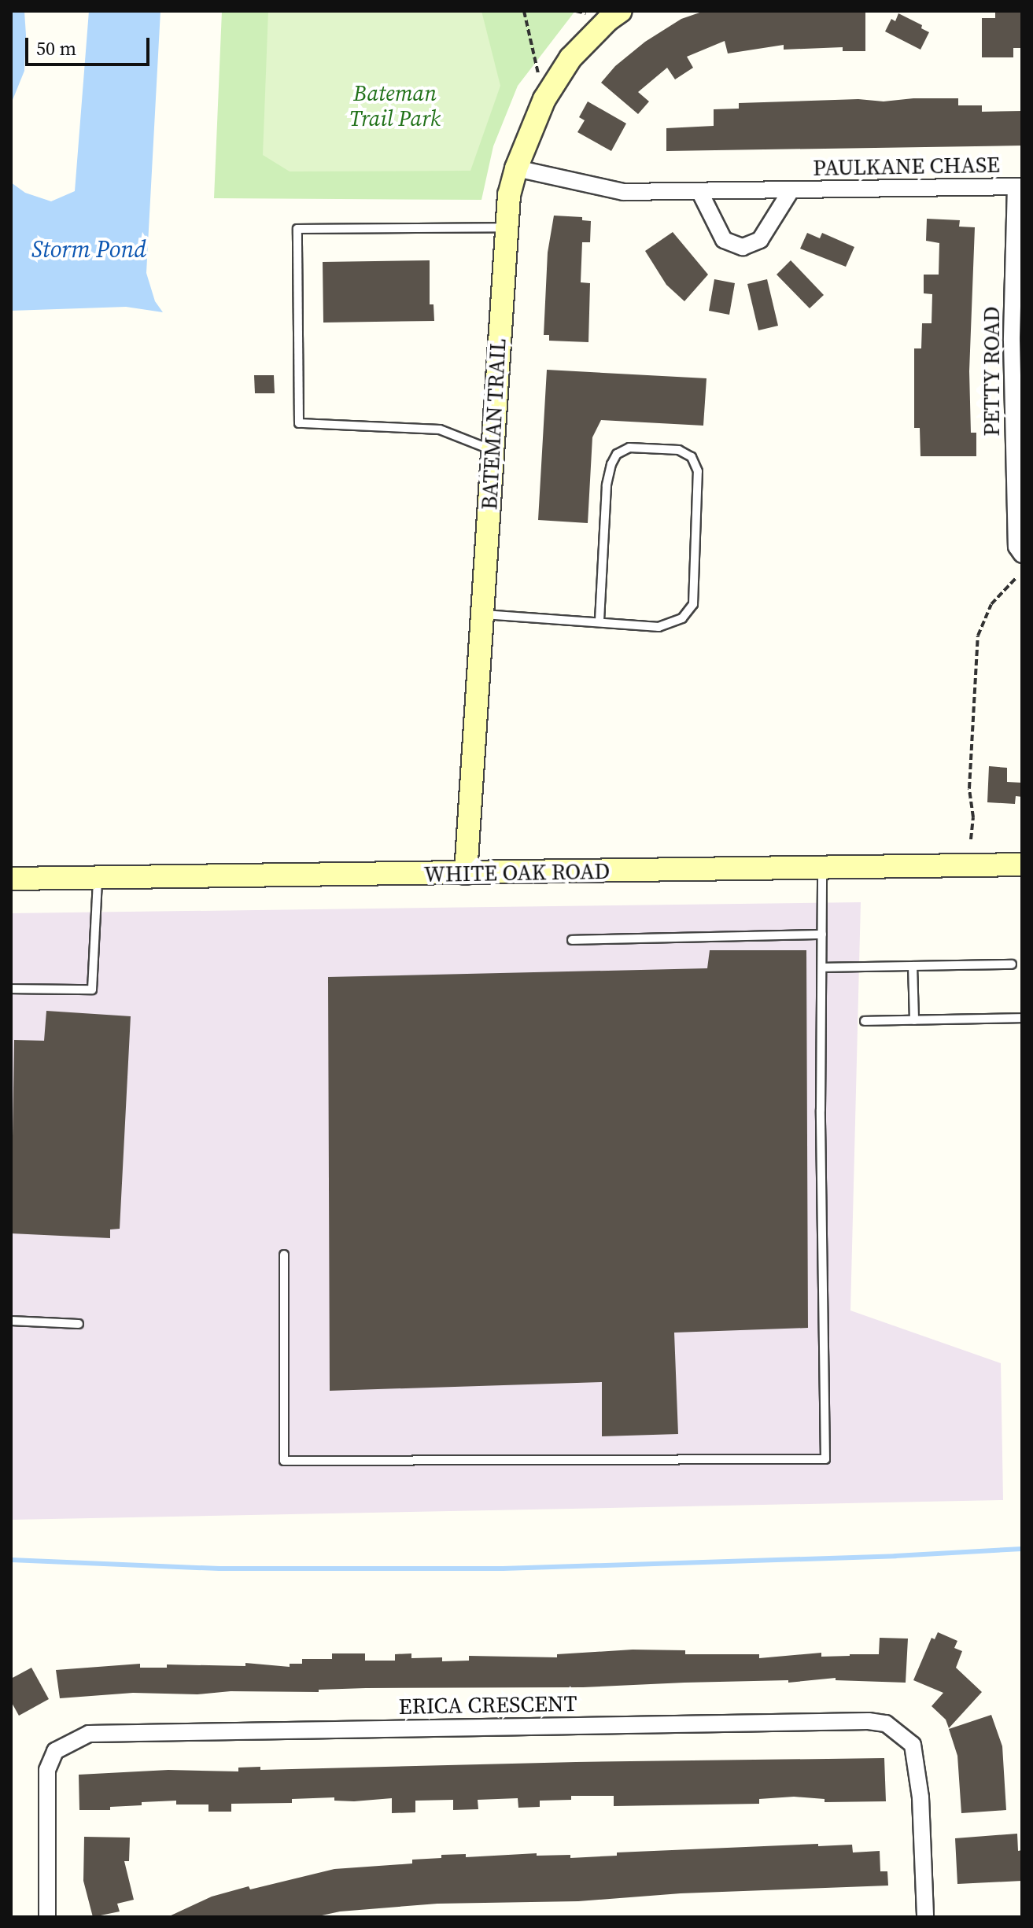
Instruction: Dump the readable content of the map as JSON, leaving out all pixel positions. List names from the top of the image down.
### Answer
{
  "streets": {
    "street": [
      "PAULKANE CHASE",
      "PETTY ROAD",
      "BATEMAN TRAIL",
      "WHITE OAK ROAD",
      "ERICA CRESCENT"
    ]
  },
  "crossings": [
    ["PAULKANE CHASE", "PETTY ROAD"],
    ["PAULKANE CHASE", "BATEMAN TRAIL"],
    ["BATEMAN TRAIL", "WHITE OAK ROAD"]
  ],
  "water": ["Storm Pond"],
  "parks": ["Bateman Trail Park"],
  "scale_bar": "50 m"
}
